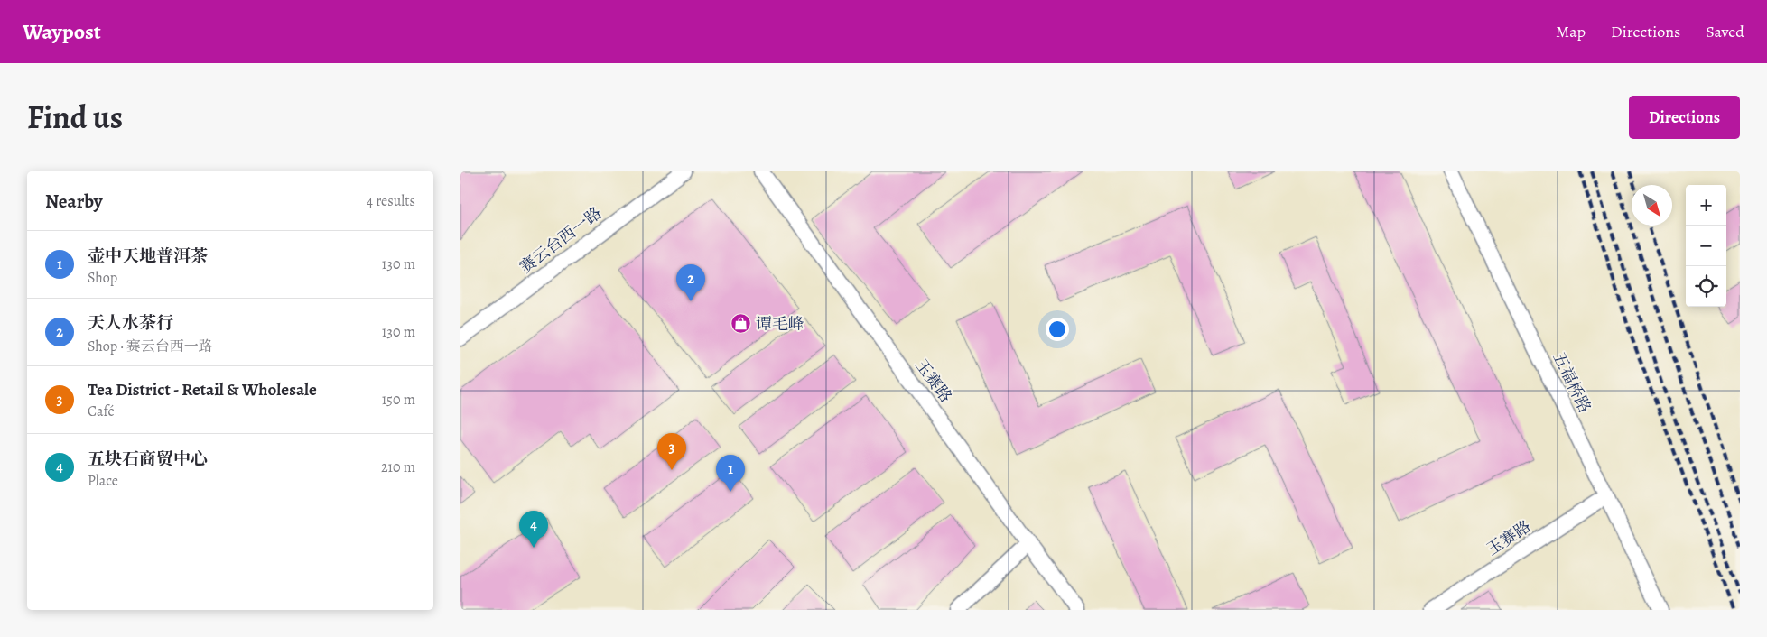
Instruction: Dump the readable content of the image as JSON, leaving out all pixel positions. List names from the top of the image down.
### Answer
{
  "streets": {
    "street": ["赛云台西一路", "玉赛路", "五福桥路"]
  },
  "crossings": [
    ["玉赛路", "五福桥路"]
  ],
  "places": {
    "shop": ["谭毛峰"]
  },
  "north": "bottom right",
  "page": {
    "header": "Waypost",
    "nav": ["Map", "Directions", "Saved"],
    "title": "Find us",
    "buttons": "Directions",
    "heading": ["Nearby", "4 results"],
    "map_buttons": ["+", "−"],
    "list": [
      {
        "mark": "1",
        "name": "壶中天地普洱茶",
        "note": "Shop",
        "value": "130 m"
      },
      {
        "mark": "2",
        "name": "天人水茶行",
        "note": "Shop · 赛云台西一路",
        "value": "130 m"
      },
      {
        "mark": "3",
        "name": "Tea District - Retail & Wholesale",
        "note": "Café",
        "value": "150 m"
      },
      {
        "mark": "4",
        "name": "五块石商贸中心",
        "note": "Place",
        "value": "210 m"
      }
    ],
    "pins": [
      "2",
      "3",
      "1",
      "4"
    ]
  }
}
